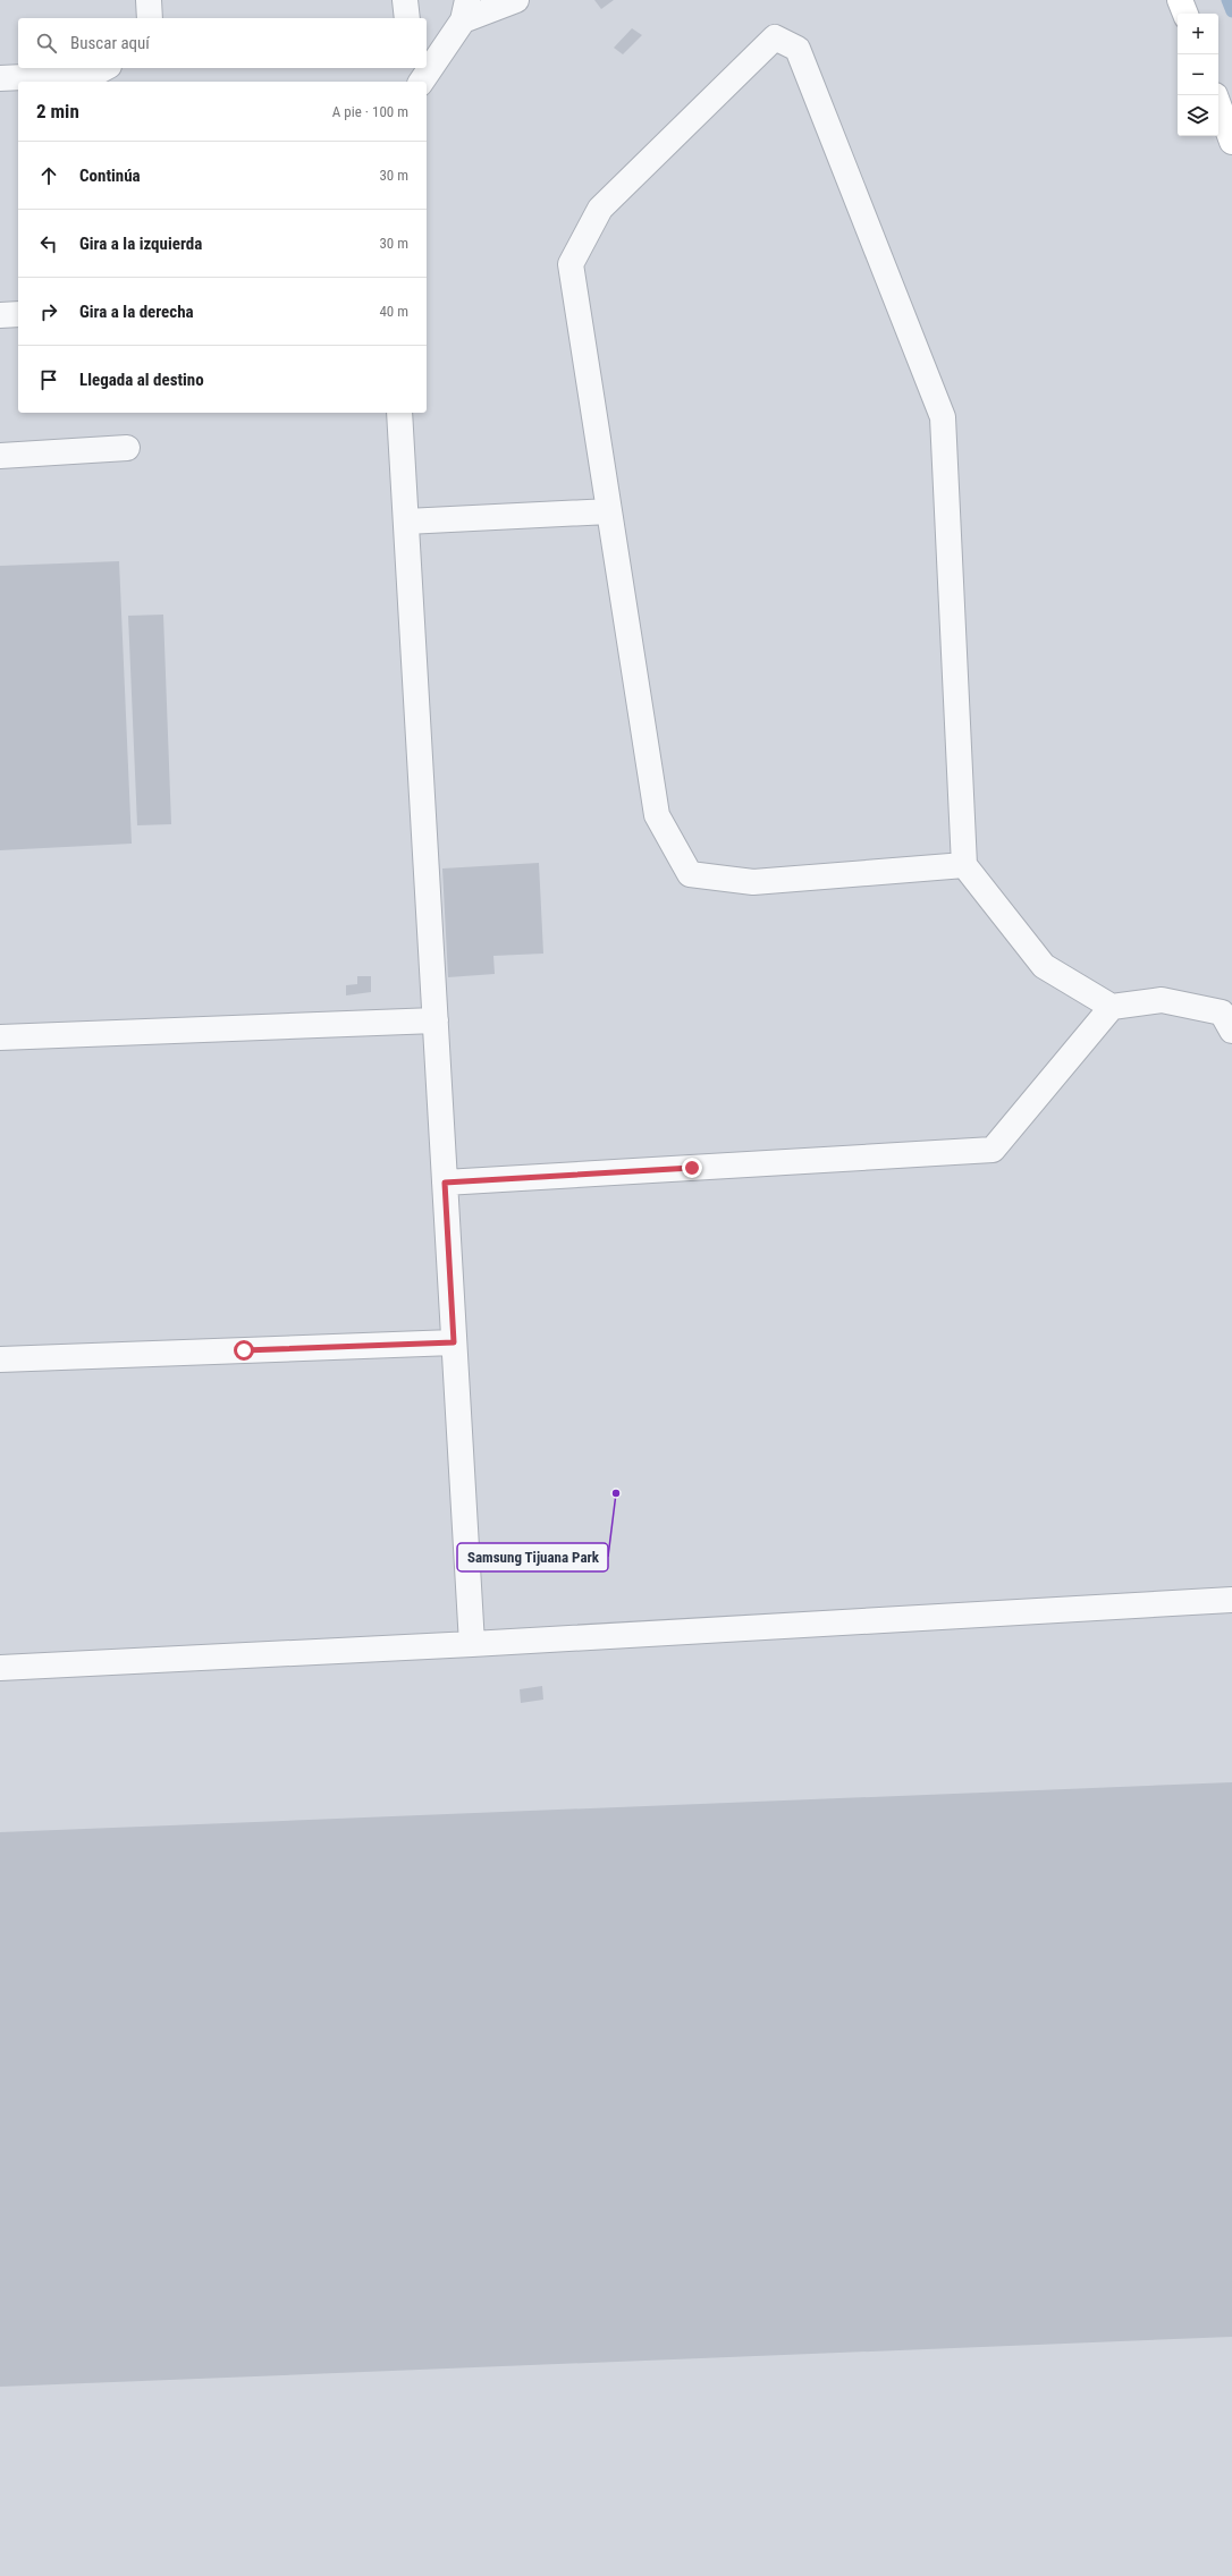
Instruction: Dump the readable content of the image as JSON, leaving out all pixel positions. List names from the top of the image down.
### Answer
{
  "places": ["Samsung Tijuana Park"],
  "page": {
    "map_buttons": ["+", "−"],
    "search": "Buscar aquí",
    "heading": ["2 min", "A pie · 100 m"],
    "list": [
      ["Continúa", "30 m"],
      ["Gira a la izquierda", "30 m"],
      ["Gira a la derecha", "40 m"],
      "Llegada al destino"
    ]
  }
}
